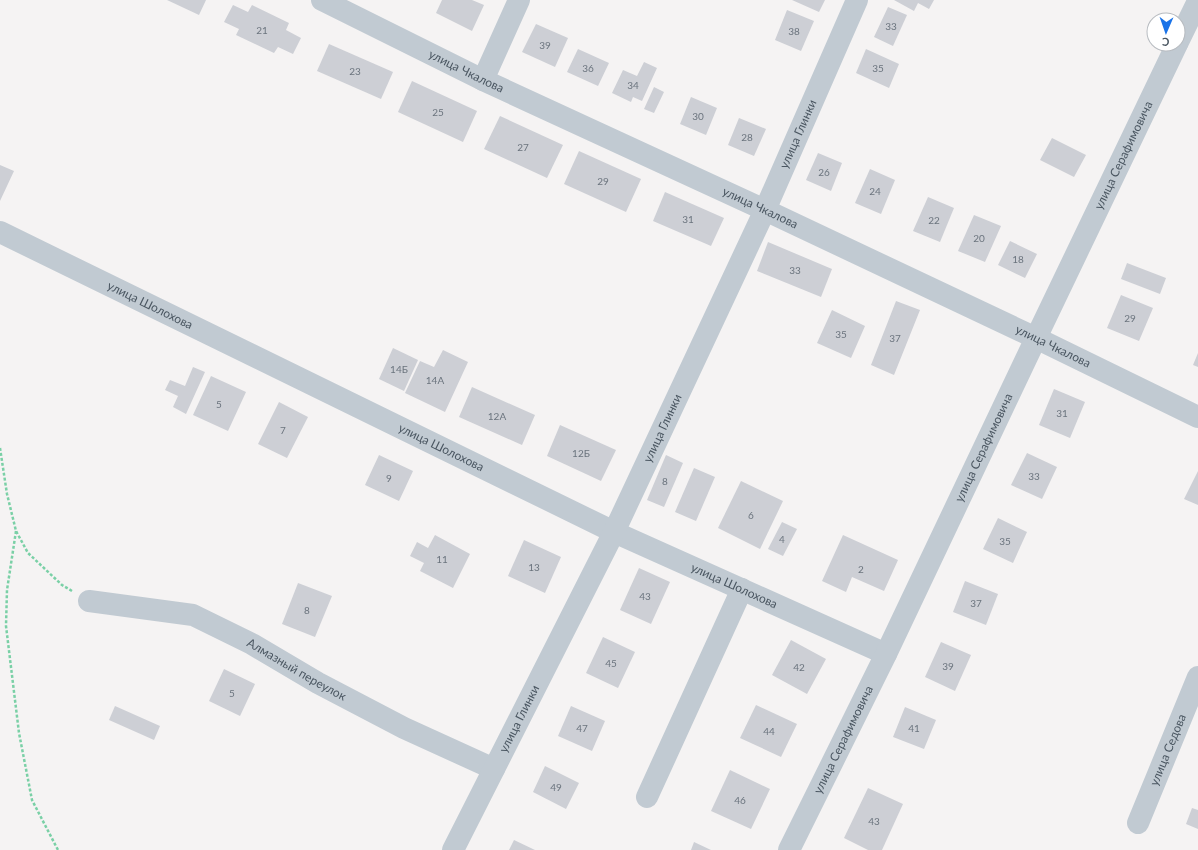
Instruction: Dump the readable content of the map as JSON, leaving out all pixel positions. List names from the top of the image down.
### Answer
{
  "streets": {
    "street": [
      "улица Чкалова",
      "улица Глинки",
      "улица Серафимовича",
      "улица Шолохова",
      "Алмазный переулок",
      "улица Седова"
    ]
  },
  "crossings": [
    ["улица Чкалова", "улица Глинки"],
    ["улица Чкалова", "улица Серафимовича"],
    ["улица Глинки", "улица Шолохова"],
    ["улица Глинки", "Алмазный переулок"],
    ["улица Серафимовича", "улица Шолохова"]
  ],
  "house_numbers": [
    "33",
    "21",
    "38",
    "39",
    "36",
    "35",
    "23",
    "34",
    "25",
    "30",
    "28",
    "27",
    "26",
    "29",
    "24",
    "31",
    "22",
    "20",
    "18",
    "33",
    "29",
    "35",
    "37",
    "14Б",
    "14А",
    "5",
    "31",
    "12А",
    "7",
    "12Б",
    "33",
    "9",
    "8",
    "6",
    "4",
    "35",
    "11",
    "13",
    "2",
    "43",
    "37",
    "8",
    "45",
    "39",
    "42",
    "5",
    "47",
    "41",
    "44",
    "49",
    "46",
    "43"
  ],
  "north": "bottom"
}
